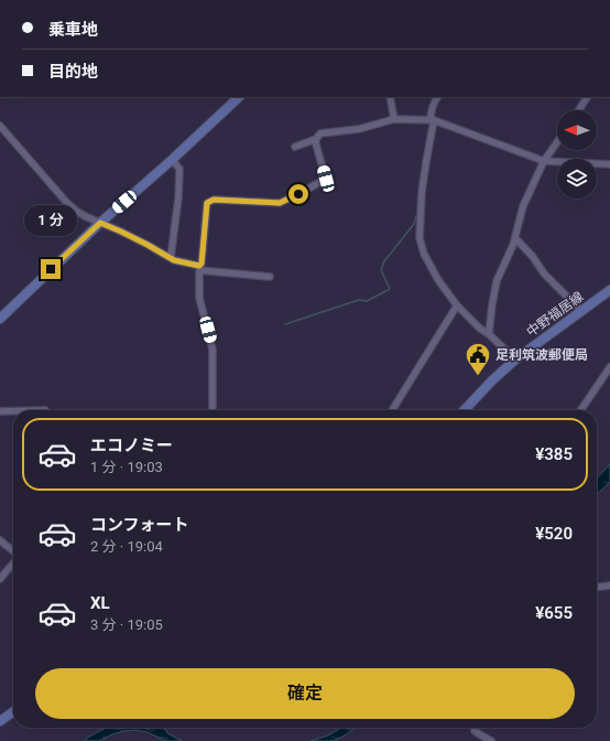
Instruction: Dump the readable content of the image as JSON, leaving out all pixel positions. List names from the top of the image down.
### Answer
{
  "streets": {
    "street": ["中野福居線"]
  },
  "places": {
    "public building": ["足利筑波郵便局"]
  },
  "north": "left",
  "page": {
    "banner": ["乗車地", "目的地"],
    "bubble": "1 分",
    "list": [
      {
        "name": "エコノミー",
        "note": "1 分 · 19:03",
        "value": "¥385"
      },
      {
        "name": "コンフォート",
        "note": "2 分 · 19:04",
        "value": "¥520"
      },
      {
        "name": "XL",
        "note": "3 分 · 19:05",
        "value": "¥655"
      }
    ],
    "buttons": "確定"
  }
}
